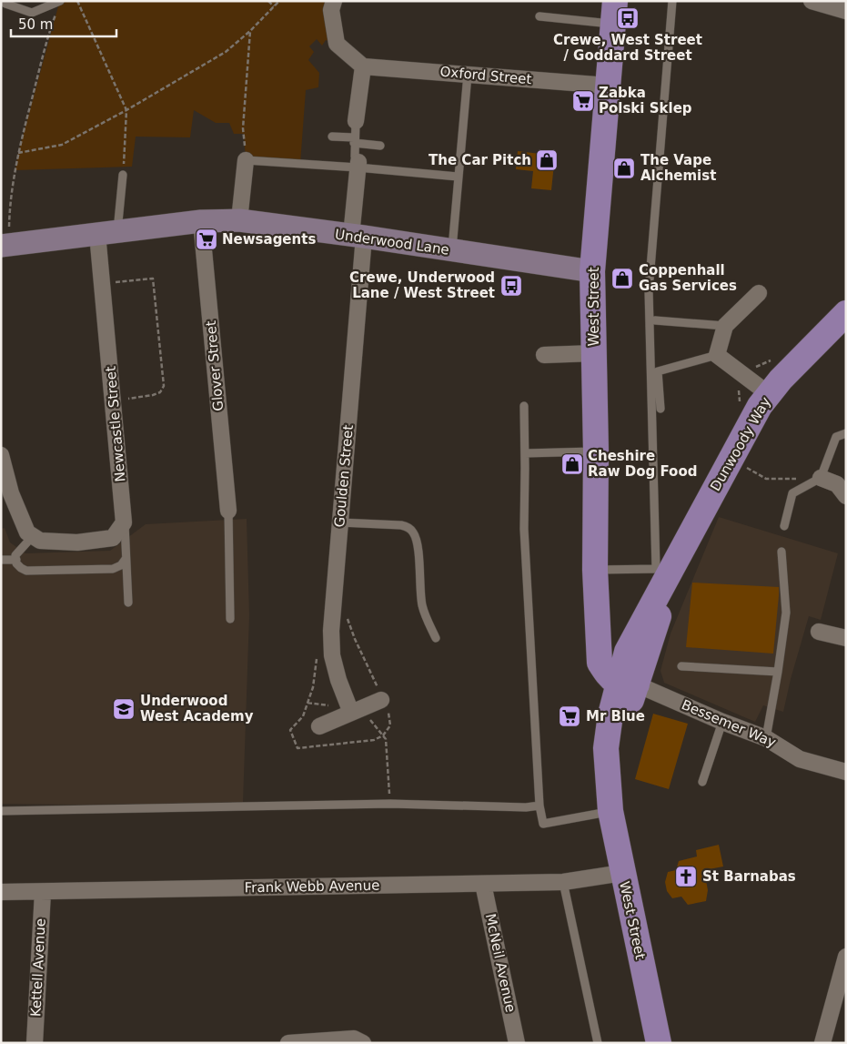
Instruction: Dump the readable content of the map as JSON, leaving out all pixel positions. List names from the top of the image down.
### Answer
{
  "streets": {
    "main road": ["West Street", "Dunwoody Way"],
    "street": [
      "Oxford Street",
      "Underwood Lane",
      "Glover Street",
      "Newcastle Street",
      "Goulden Street",
      "Bessemer Way",
      "Frank Webb Avenue",
      "McNeil Avenue",
      "Kettell Avenue"
    ]
  },
  "crossings": [
    ["Oxford Street", "West Street"],
    ["Underwood Lane", "West Street"],
    ["Underwood Lane", "Glover Street"],
    ["Underwood Lane", "Newcastle Street"],
    ["Underwood Lane", "Goulden Street"],
    ["West Street", "Dunwoody Way"],
    ["West Street", "Bessemer Way"],
    ["West Street", "Frank Webb Avenue"],
    ["Frank Webb Avenue", "McNeil Avenue"],
    ["Frank Webb Avenue", "Kettell Avenue"]
  ],
  "places": {
    "bus stop": ["Crewe, West Street / Goddard Street", "Crewe, Underwood Lane / West Street"],
    "supermarket": ["Zabka Polski Sklep", "Newsagents", "Mr Blue"],
    "shop": [
      "The Car Pitch",
      "The Vape Alchemist",
      "Coppenhall Gas Services",
      "Cheshire Raw Dog Food"
    ],
    "school or university": ["Underwood West Academy"],
    "church": ["St Barnabas"]
  },
  "scale_bar": "50 m"
}
